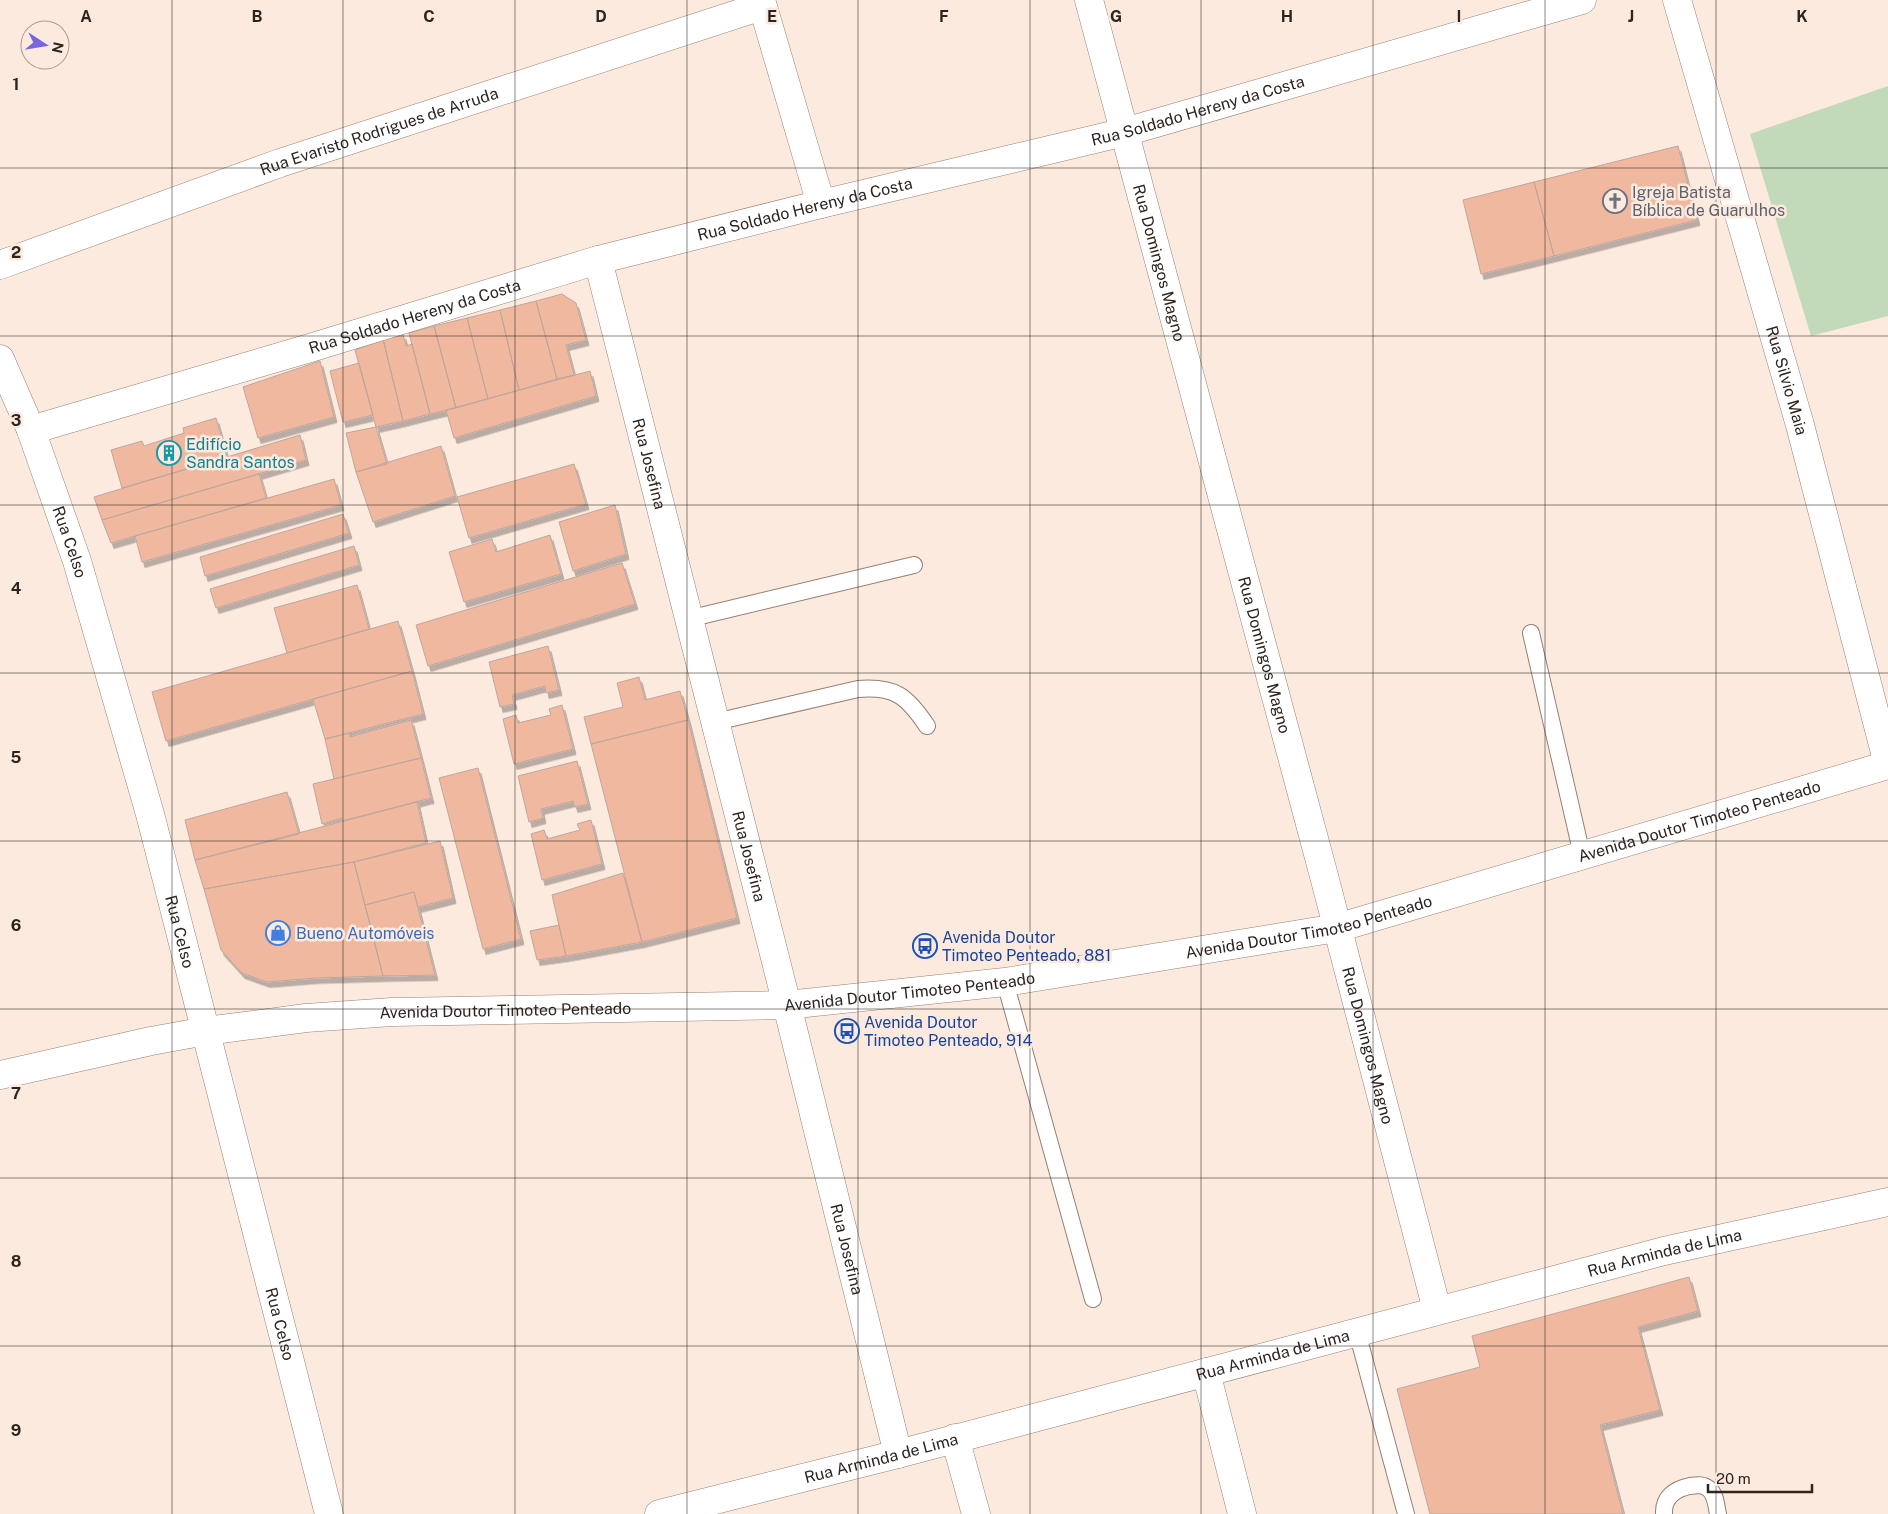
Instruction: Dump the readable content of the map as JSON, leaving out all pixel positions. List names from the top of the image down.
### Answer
{
  "streets": {
    "street": [
      "Rua Soldado Hereny da Costa",
      "Rua Evaristo Rodrigues de Arruda",
      "Rua Domingos Magno",
      "Rua Silvio Maia",
      "Rua Josefina",
      "Rua Celso",
      "Avenida Doutor Timoteo Penteado",
      "Rua Arminda de Lima"
    ]
  },
  "crossings": [
    ["Rua Soldado Hereny da Costa", "Rua Domingos Magno"],
    ["Rua Soldado Hereny da Costa", "Rua Josefina"],
    ["Rua Soldado Hereny da Costa", "Rua Celso"],
    ["Rua Domingos Magno", "Avenida Doutor Timoteo Penteado"],
    ["Rua Domingos Magno", "Rua Arminda de Lima"],
    ["Rua Silvio Maia", "Avenida Doutor Timoteo Penteado"],
    ["Rua Josefina", "Avenida Doutor Timoteo Penteado"],
    ["Rua Josefina", "Rua Arminda de Lima"],
    ["Rua Celso", "Avenida Doutor Timoteo Penteado"]
  ],
  "places": {
    "church": ["Igreja Batista Bíblica de Guarulhos"],
    "building": ["Edifício Sandra Santos"],
    "shop": ["Bueno Automóveis"],
    "bus stop": ["Avenida Doutor Timoteo Penteado, 881", "Avenida Doutor Timoteo Penteado, 914"]
  },
  "scale_bar": "20 m",
  "north": "right",
  "grid": {
    "columns": [
      "A",
      "B",
      "C",
      "D",
      "E",
      "F",
      "G",
      "H",
      "I",
      "J",
      "K"
    ],
    "rows": [
      "1",
      "2",
      "3",
      "4",
      "5",
      "6",
      "7",
      "8",
      "9"
    ]
  }
}
